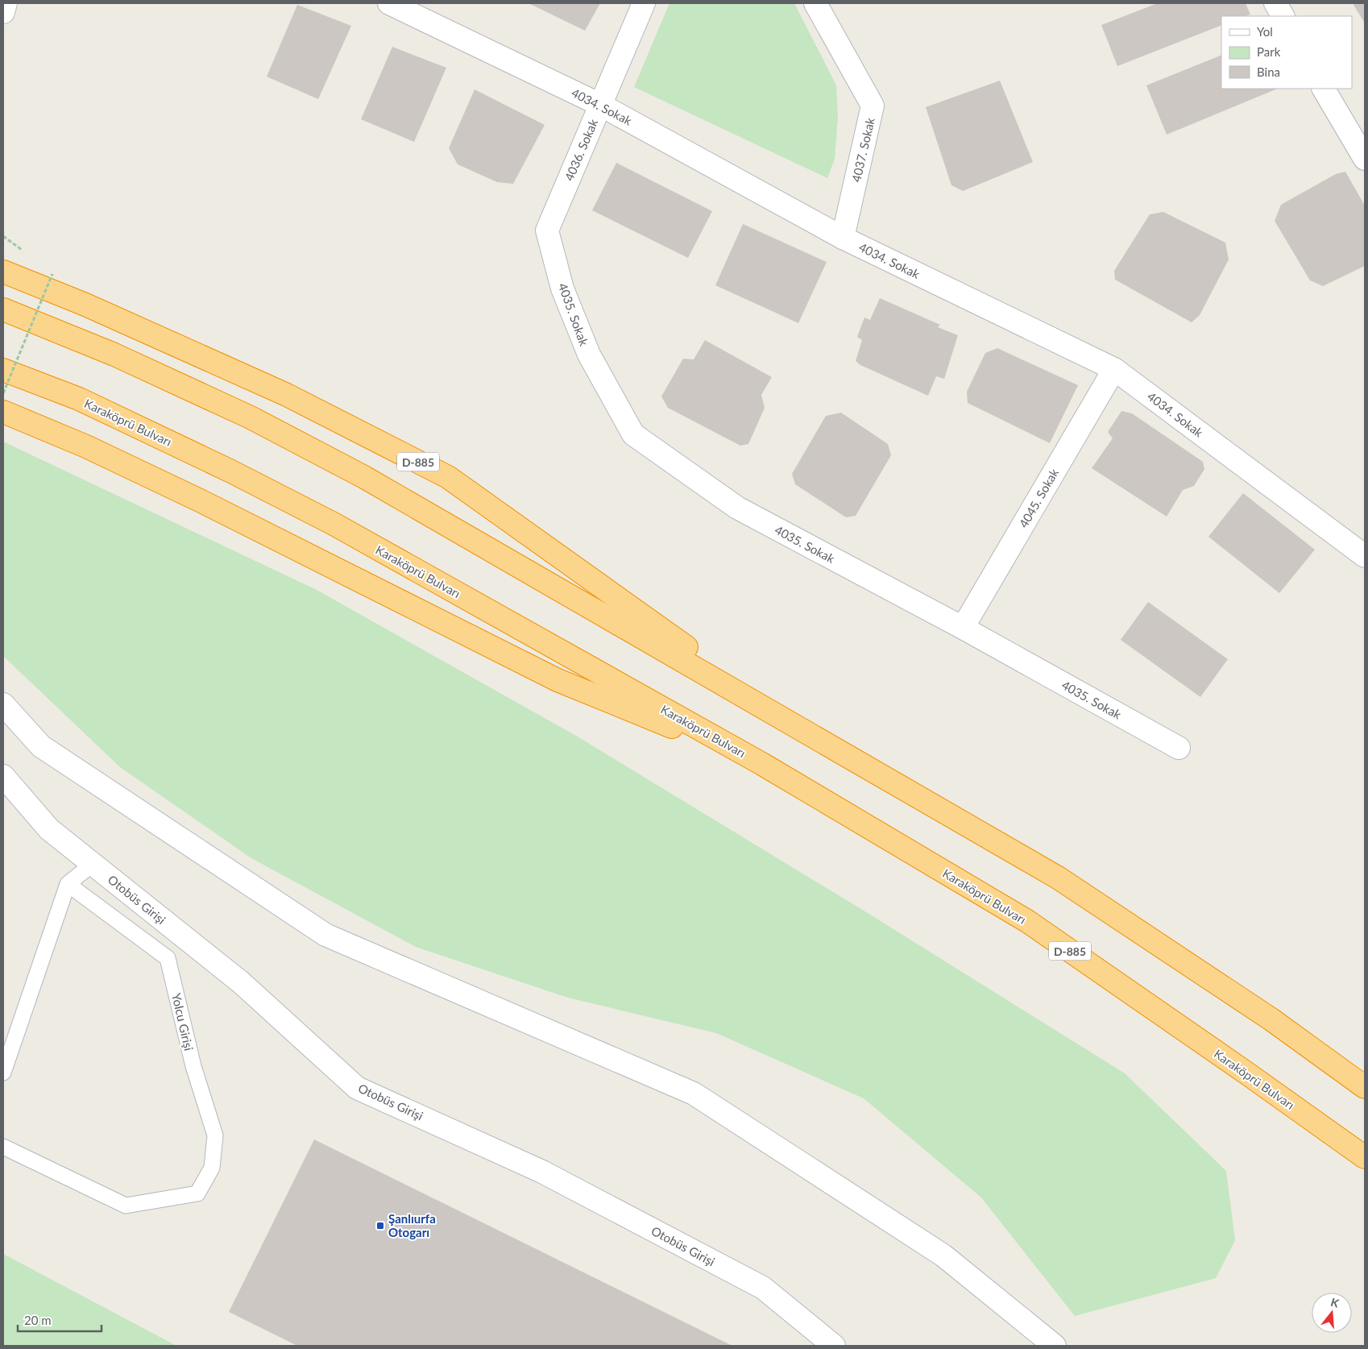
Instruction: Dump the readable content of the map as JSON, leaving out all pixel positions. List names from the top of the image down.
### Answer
{
  "streets": {
    "highway": ["Karaköprü Bulvarı", "D-885"],
    "street": [
      "4034. Sokak",
      "4036. Sokak",
      "4037. Sokak",
      "4035. Sokak",
      "4045. Sokak",
      "Otobüs Girişi"
    ],
    "lane": ["Yolcu Girişi"]
  },
  "crossings": [
    ["4034. Sokak", "4036. Sokak"],
    ["4034. Sokak", "4037. Sokak"],
    ["4034. Sokak", "4045. Sokak"],
    ["4036. Sokak", "4035. Sokak"],
    ["4035. Sokak", "4045. Sokak"],
    ["Karaköprü Bulvarı", "D-885"]
  ],
  "places": {
    "transit": ["Şanlıurfa Otogarı"]
  },
  "legend": ["Yol", "Park", "Bina"],
  "scale_bar": "20 m",
  "north": "top"
}
